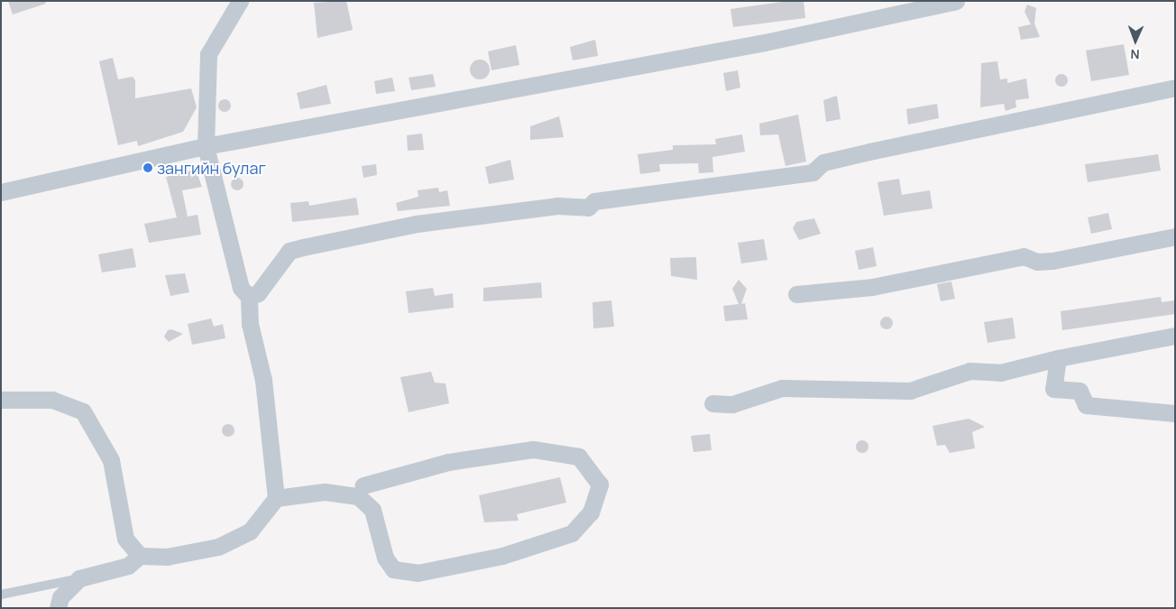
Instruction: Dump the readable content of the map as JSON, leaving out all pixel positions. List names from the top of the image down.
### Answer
{
  "places": ["зангийн булаг"],
  "north": "bottom"
}
